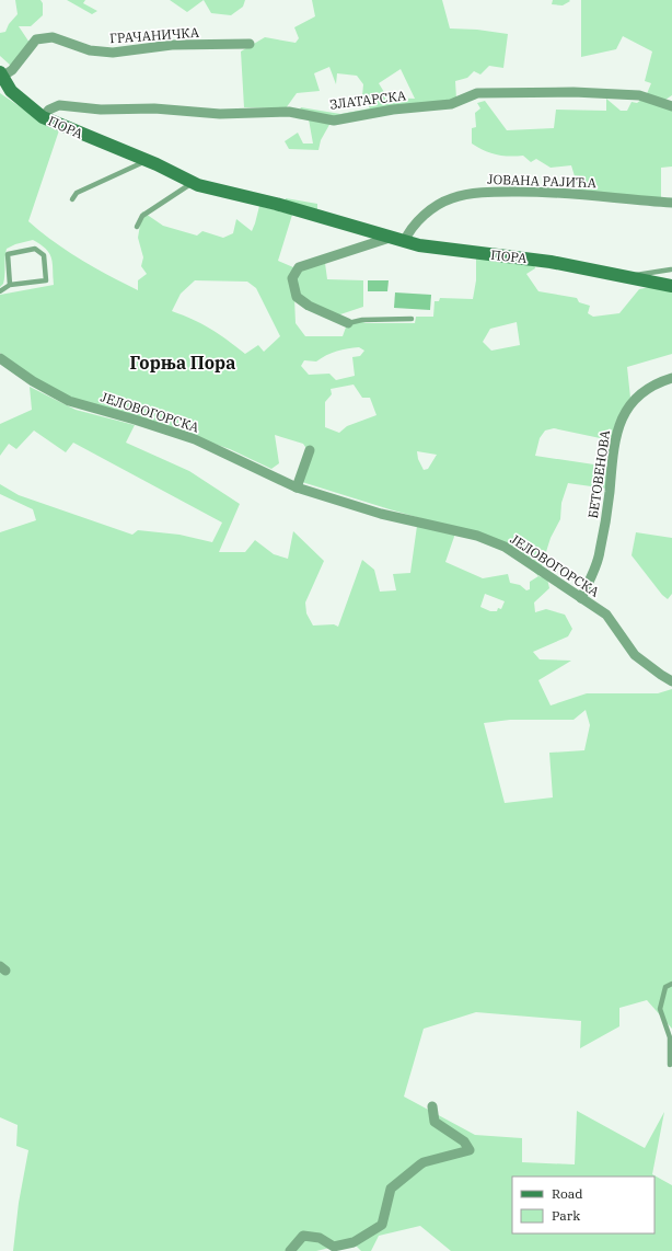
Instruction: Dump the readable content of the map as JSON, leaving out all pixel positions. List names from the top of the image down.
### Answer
{
  "streets": {
    "street": [
      "ГРАЧАНИЧКА",
      "ЗЛАТАРСКА",
      "ПОРА",
      "ЈОВАНА РАЈИЋА",
      "ЈЕЛОВОГОРСКА",
      "БЕТОВЕНОВА"
    ]
  },
  "crossings": [
    ["ГРАЧАНИЧКА", "ПОРА"],
    ["ЗЛАТАРСКА", "ПОРА"],
    ["ПОРА", "ЈОВАНА РАЈИЋА"],
    ["ЈЕЛОВОГОРСКА", "БЕТОВЕНОВА"]
  ],
  "districts": ["Горња Пора"],
  "legend": ["Road", "Park"]
}
